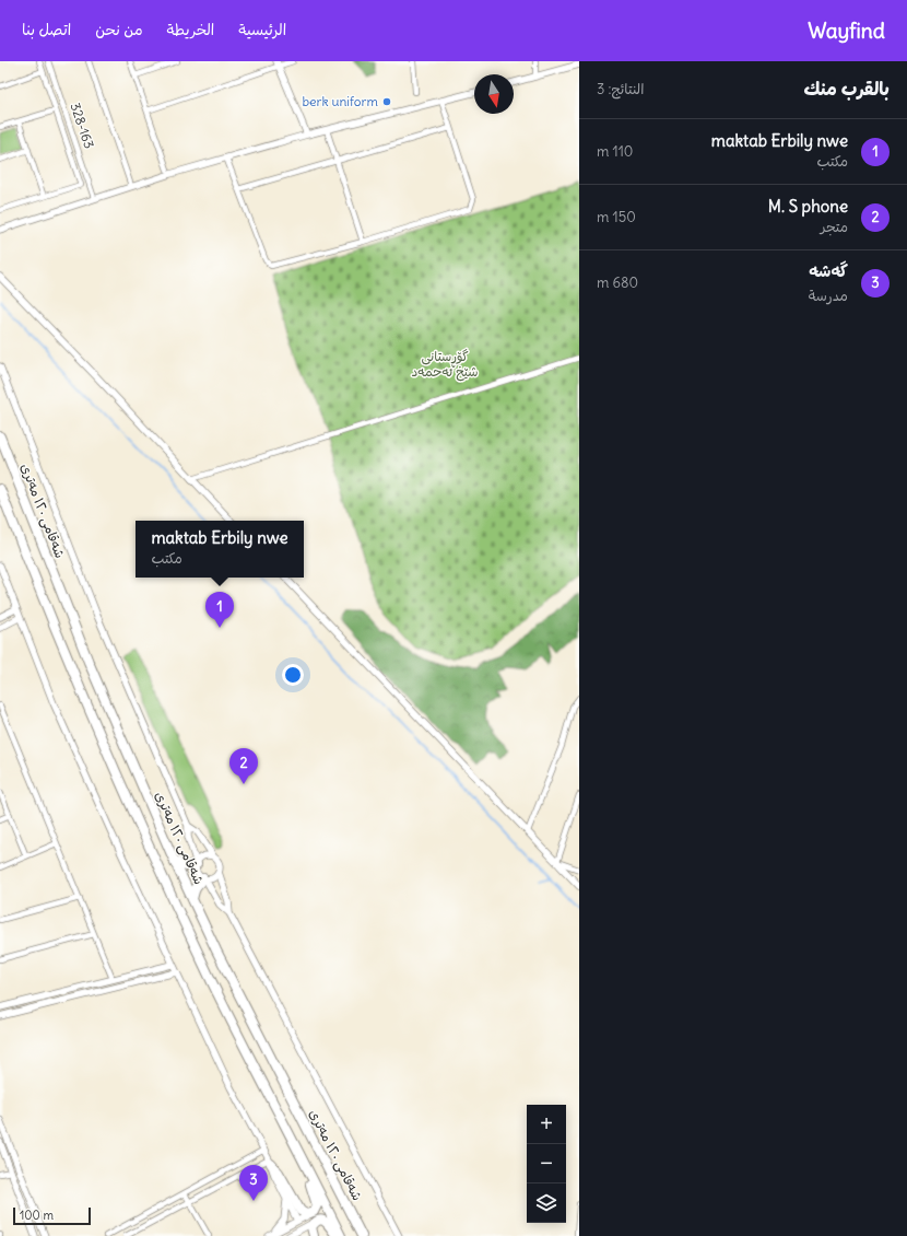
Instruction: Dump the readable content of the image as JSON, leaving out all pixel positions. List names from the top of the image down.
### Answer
{
  "streets": {
    "highway": ["شەقامی ١٢٠ مەتری"],
    "street": ["328-163"]
  },
  "parks": ["گۆڕستانی شێخ ئەحمەد"],
  "places": ["berk uniform"],
  "scale_bar": "100 m",
  "north": "bottom",
  "page": {
    "header": "Wayfind",
    "nav": [
      "الرئيسية",
      "الخريطة",
      "من نحن",
      "اتصل بنا"
    ],
    "heading": ["بالقرب منك", "النتائج: 3"],
    "list": [
      {
        "mark": "1",
        "name": "maktab Erbily nwe",
        "note": "مكتب",
        "value": "110 m"
      },
      {
        "mark": "2",
        "name": "M. S phone",
        "note": "متجر",
        "value": "150 m"
      },
      {
        "mark": "3",
        "name": "گەشە",
        "note": "مدرسة",
        "value": "680 m"
      }
    ],
    "popup": ["maktab Erbily nwe", "مكتب"],
    "pins": ["1", "2", "3"],
    "map_buttons": ["+", "−"],
    "scale": "100 m"
  }
}
